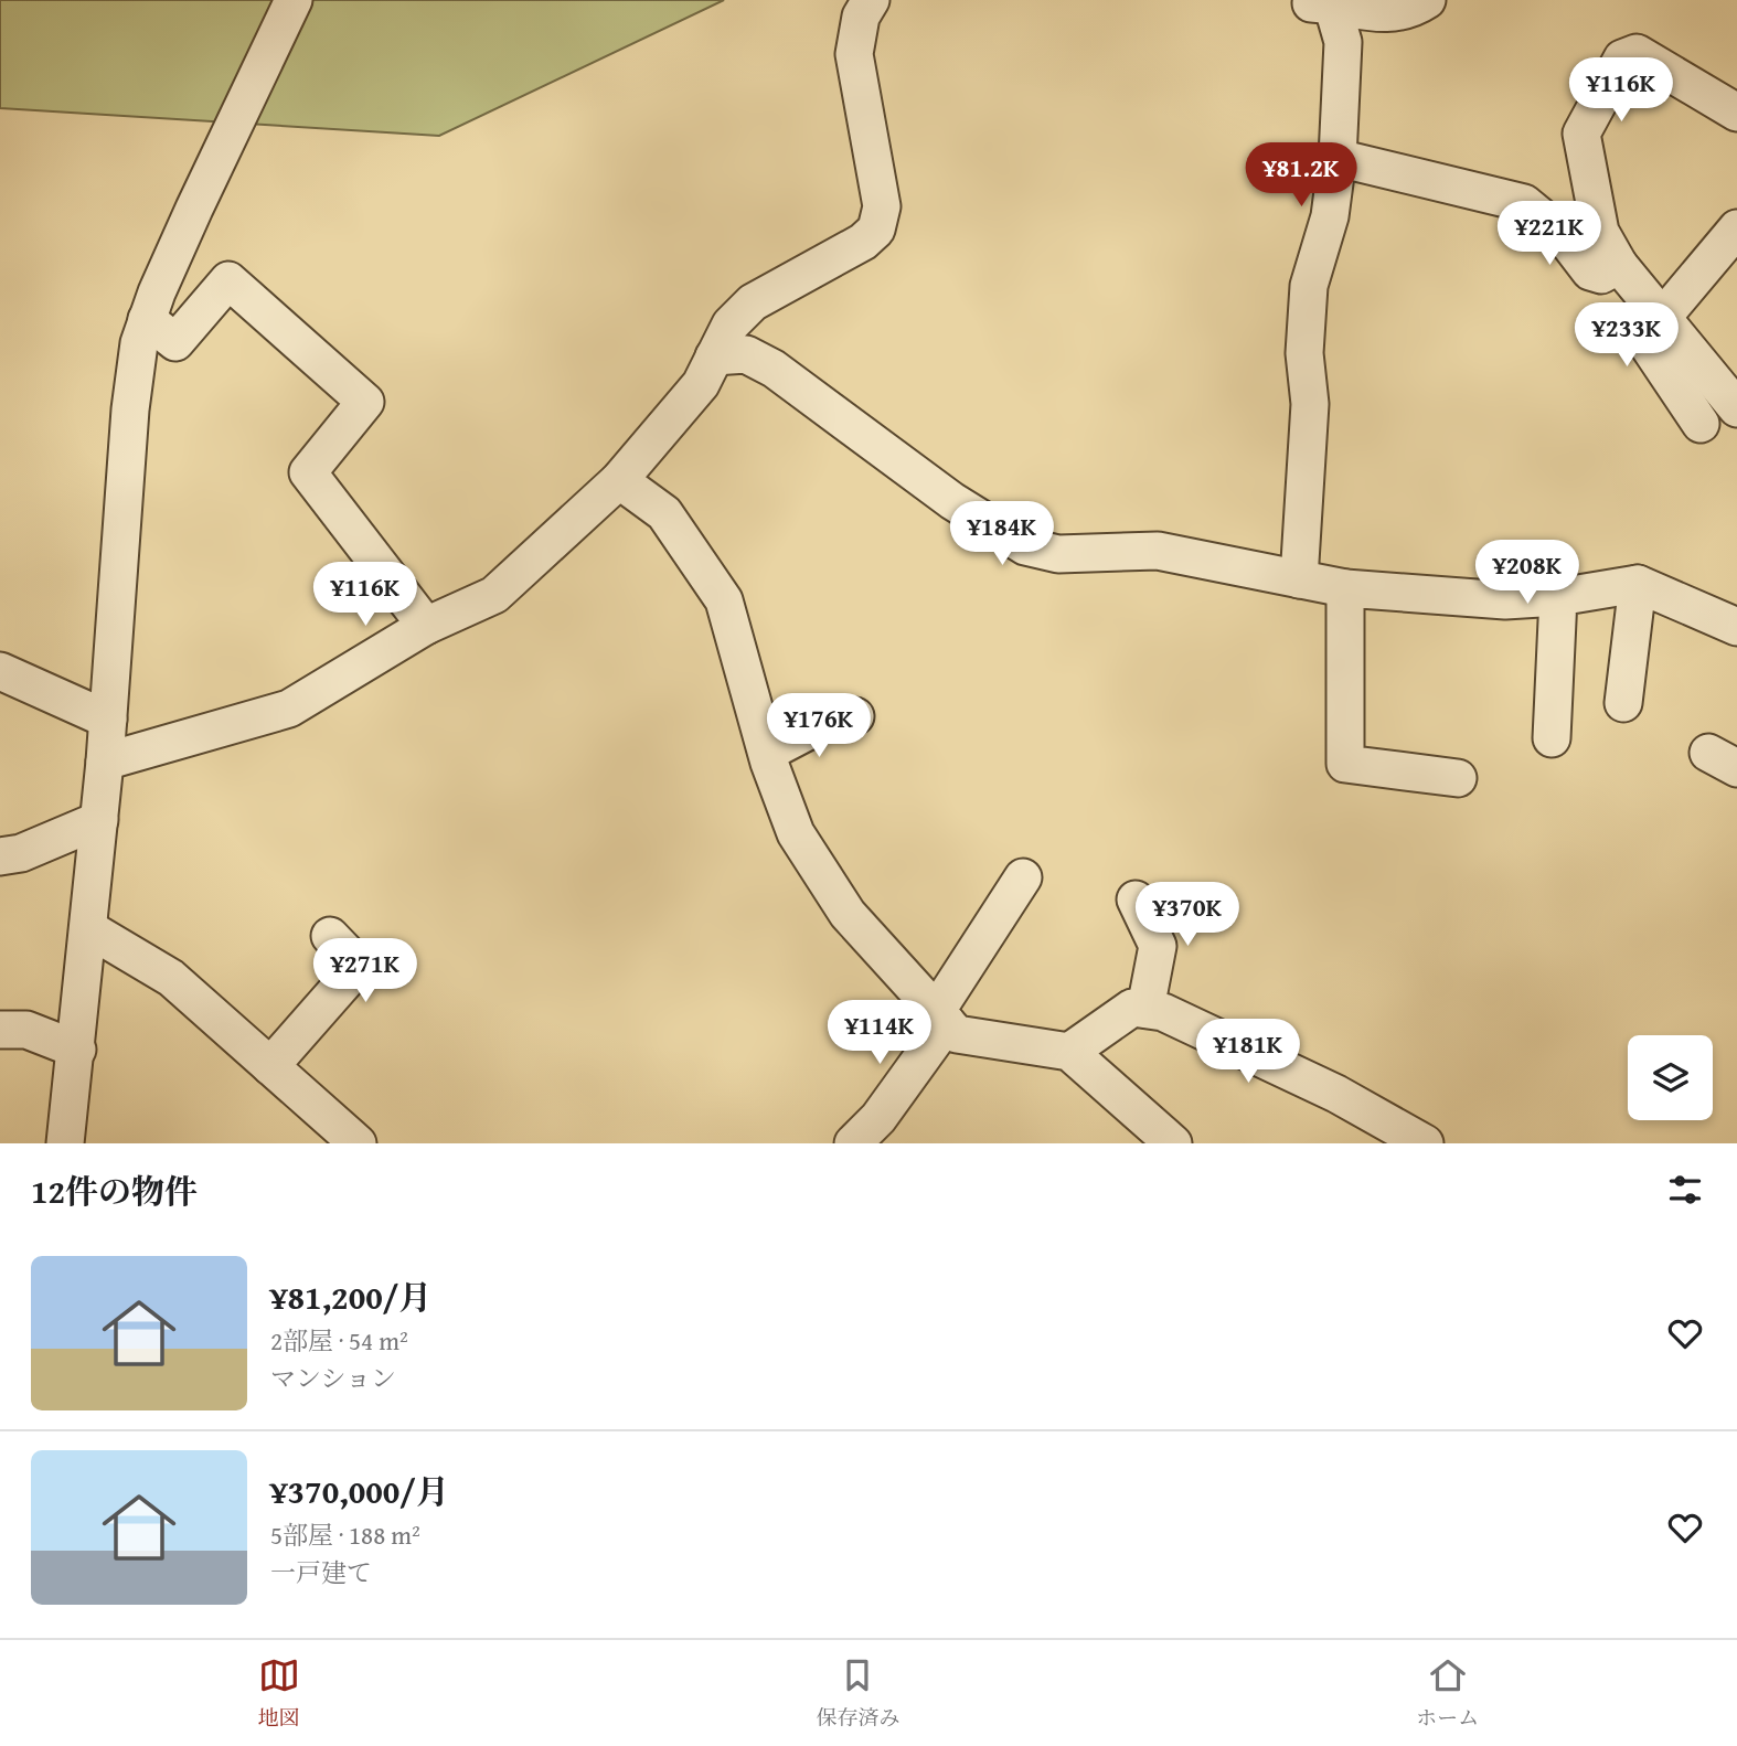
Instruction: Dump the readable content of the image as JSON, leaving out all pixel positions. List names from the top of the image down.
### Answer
{
  "page": {
    "price": [
      "¥116K",
      "¥81.2K",
      "¥221K",
      "¥233K",
      "¥184K",
      "¥208K",
      "¥116K",
      "¥176K",
      "¥370K",
      "¥271K",
      "¥114K",
      "¥181K"
    ],
    "heading": "12件の物件",
    "list": [
      {
        "name": "¥81,200/月",
        "note": "2部屋 · 54 m² · マンション"
      },
      {
        "name": "¥370,000/月",
        "note": "5部屋 · 188 m² · 一戸建て"
      }
    ],
    "tabs": ["地図", "保存済み", "ホーム"]
  }
}
